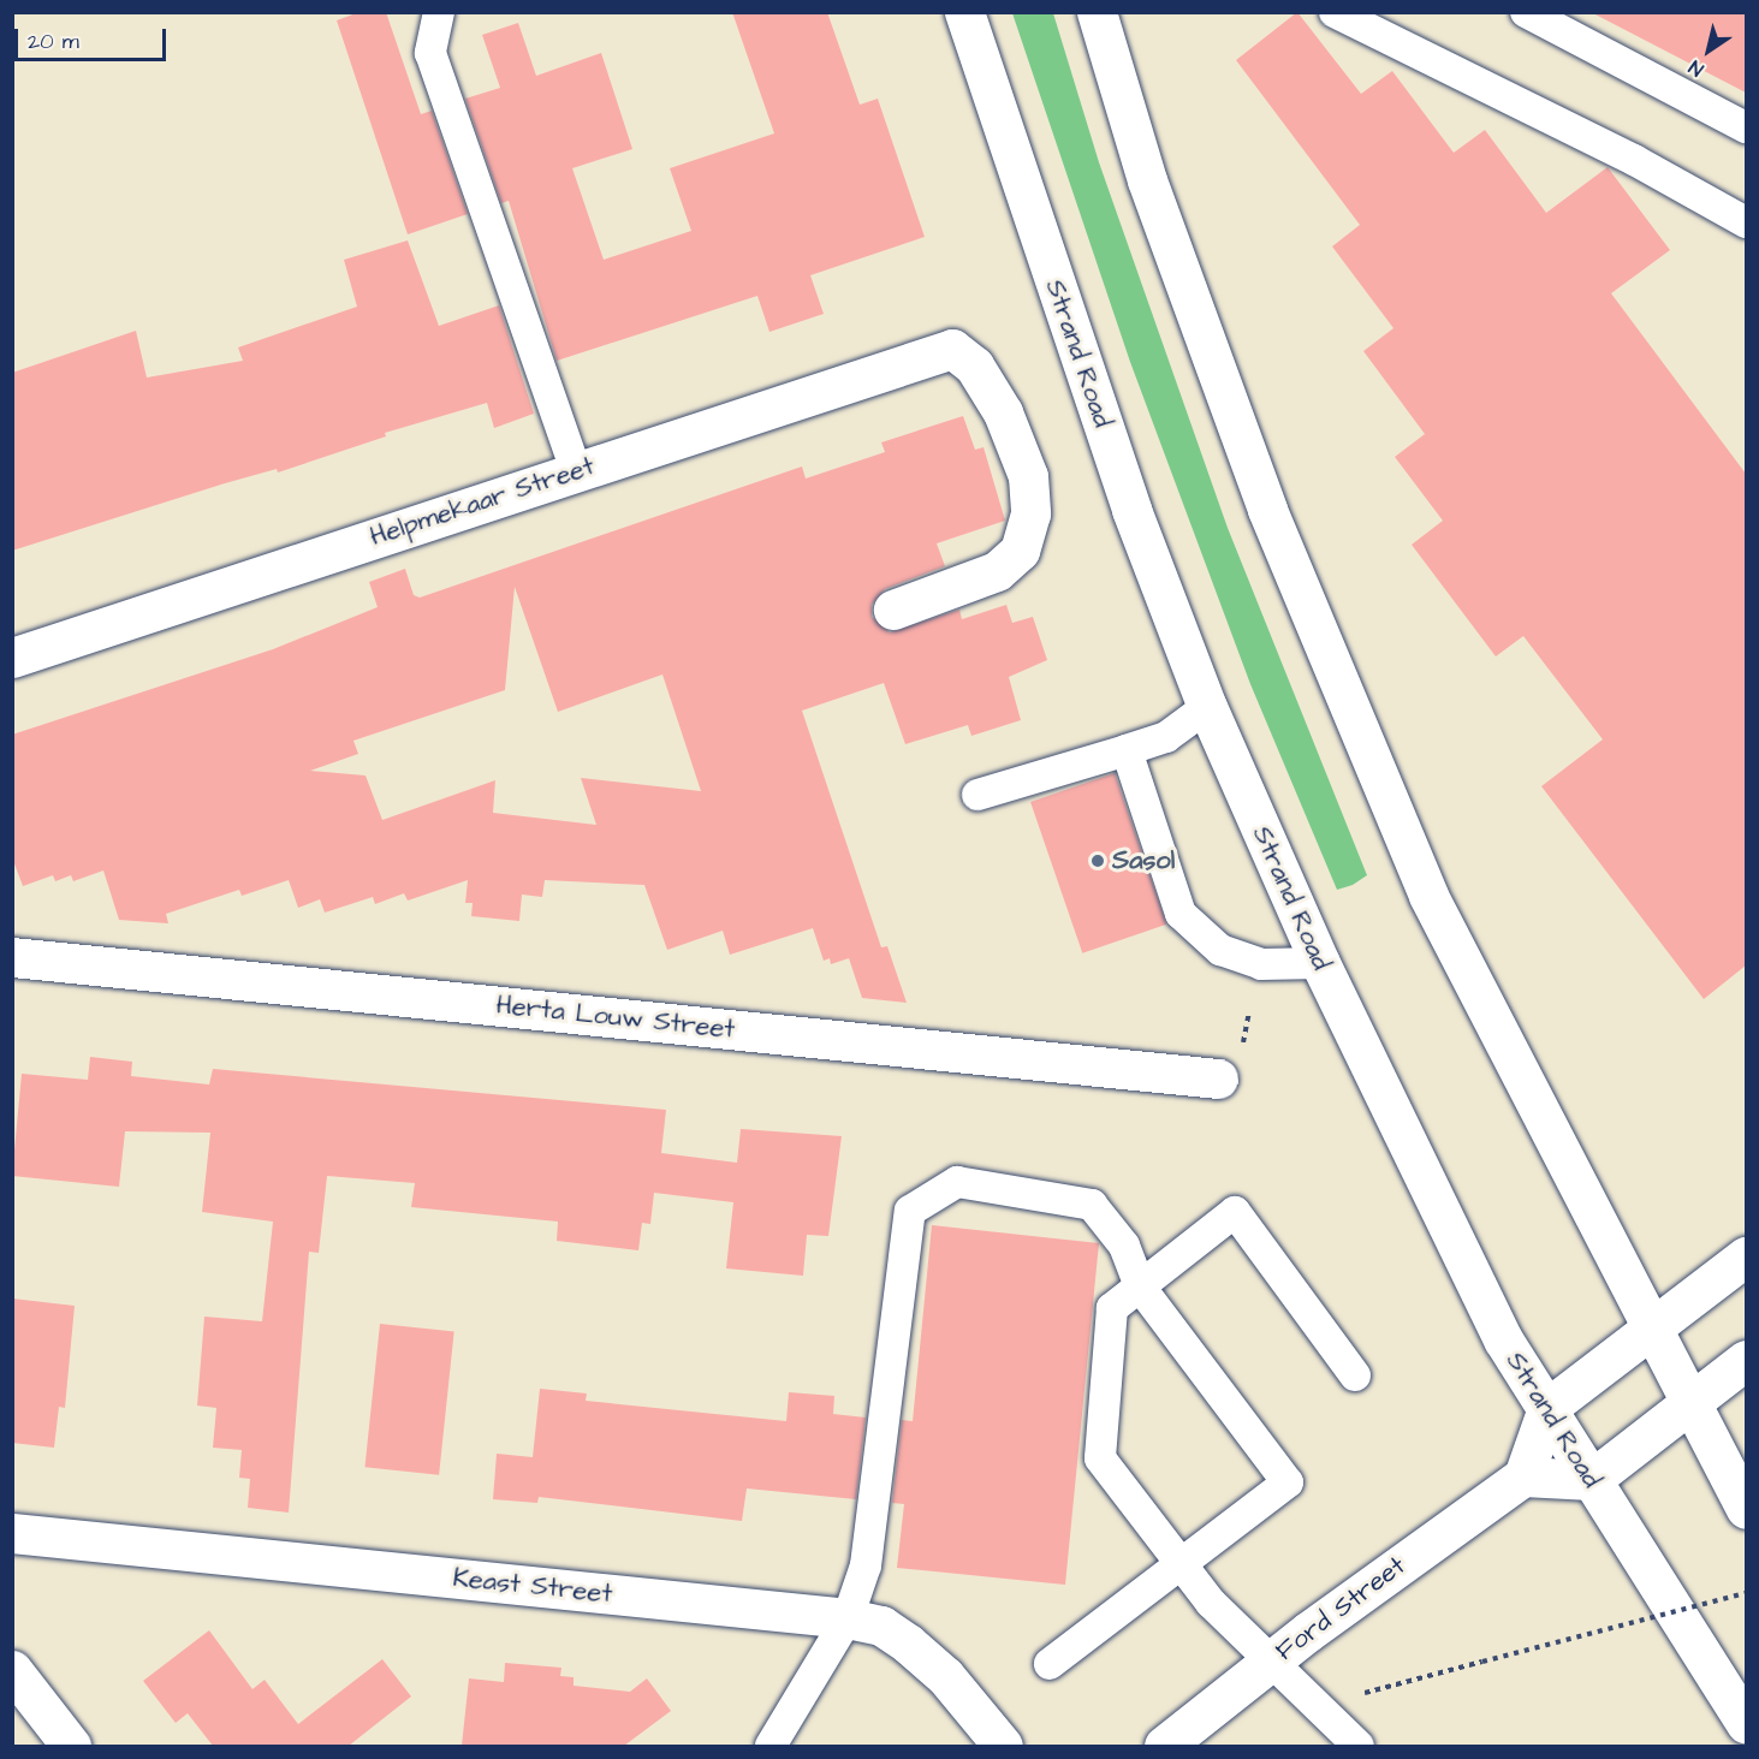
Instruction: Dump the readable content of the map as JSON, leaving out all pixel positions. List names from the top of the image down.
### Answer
{
  "streets": {
    "street": [
      "Strand Road",
      "Helpmekaar Street",
      "Herta Louw Street",
      "Keast Street",
      "Ford Street"
    ]
  },
  "places": ["Sasol"],
  "scale_bar": "20 m",
  "north": "bottom left"
}
